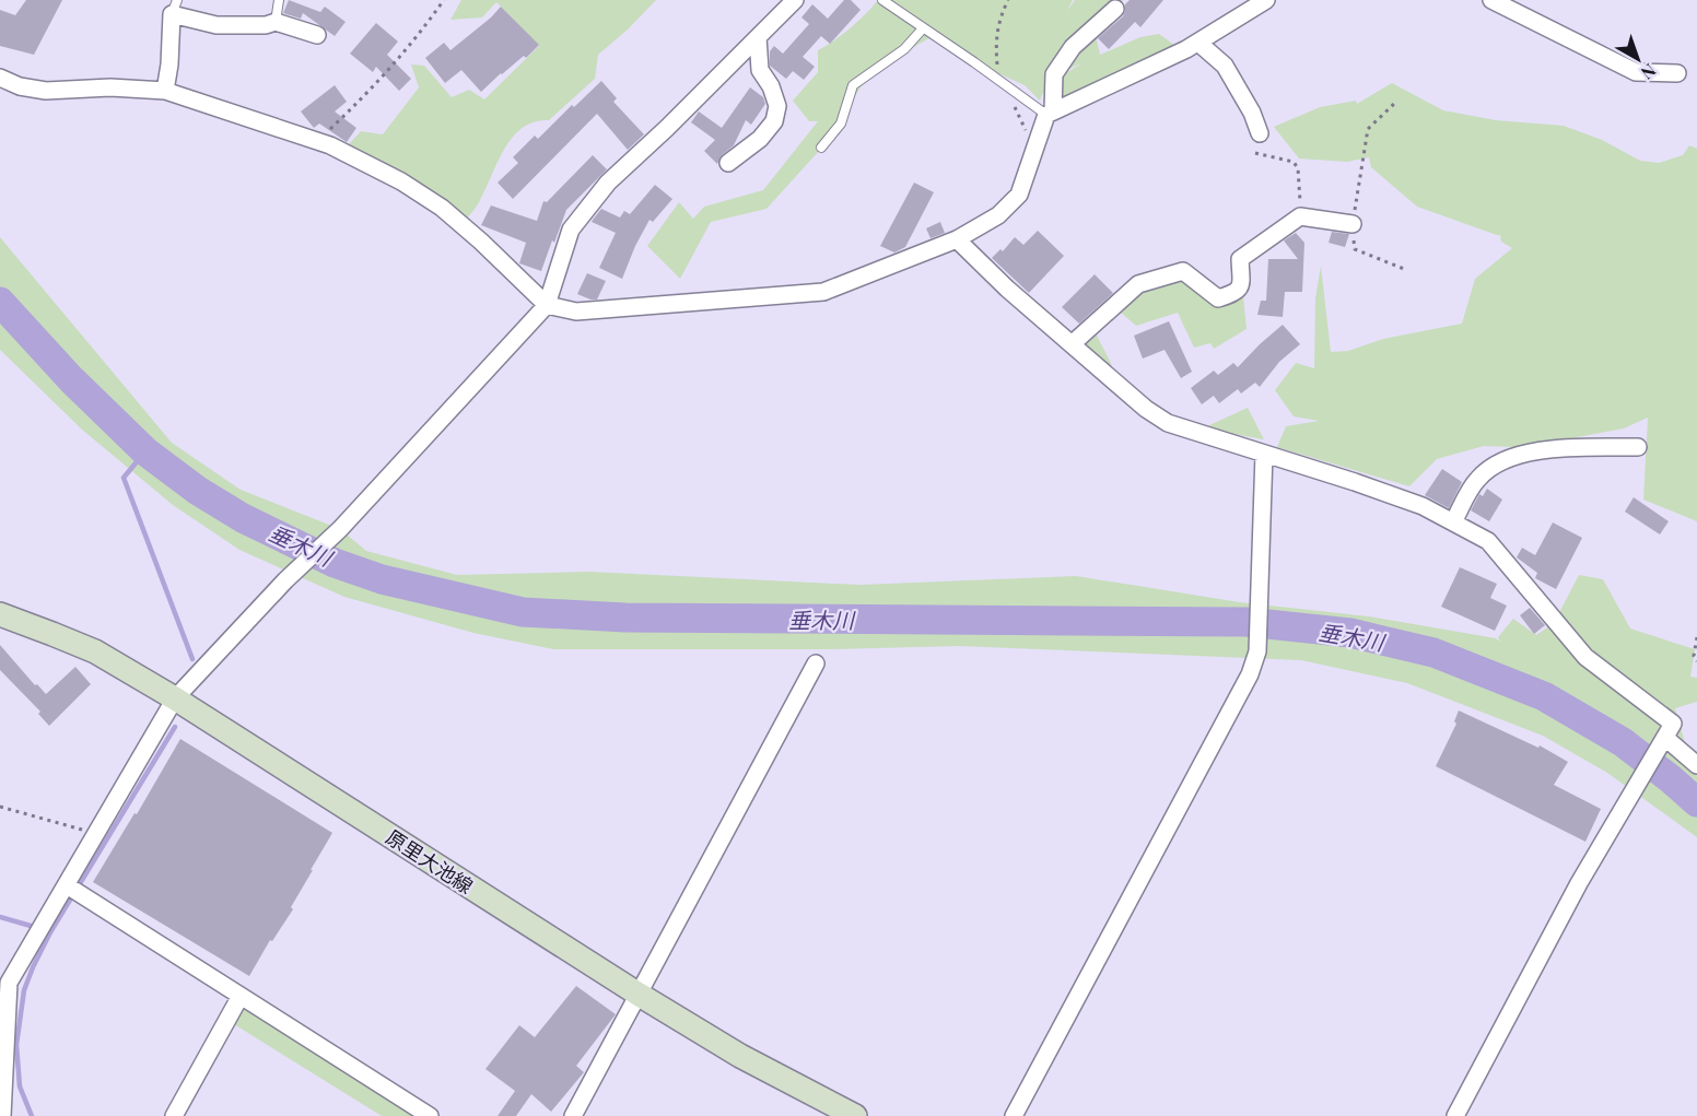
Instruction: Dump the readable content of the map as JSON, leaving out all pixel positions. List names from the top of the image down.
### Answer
{
  "streets": {
    "main road": ["原里大池線"]
  },
  "water": ["垂木川"],
  "north": "bottom right"
}
